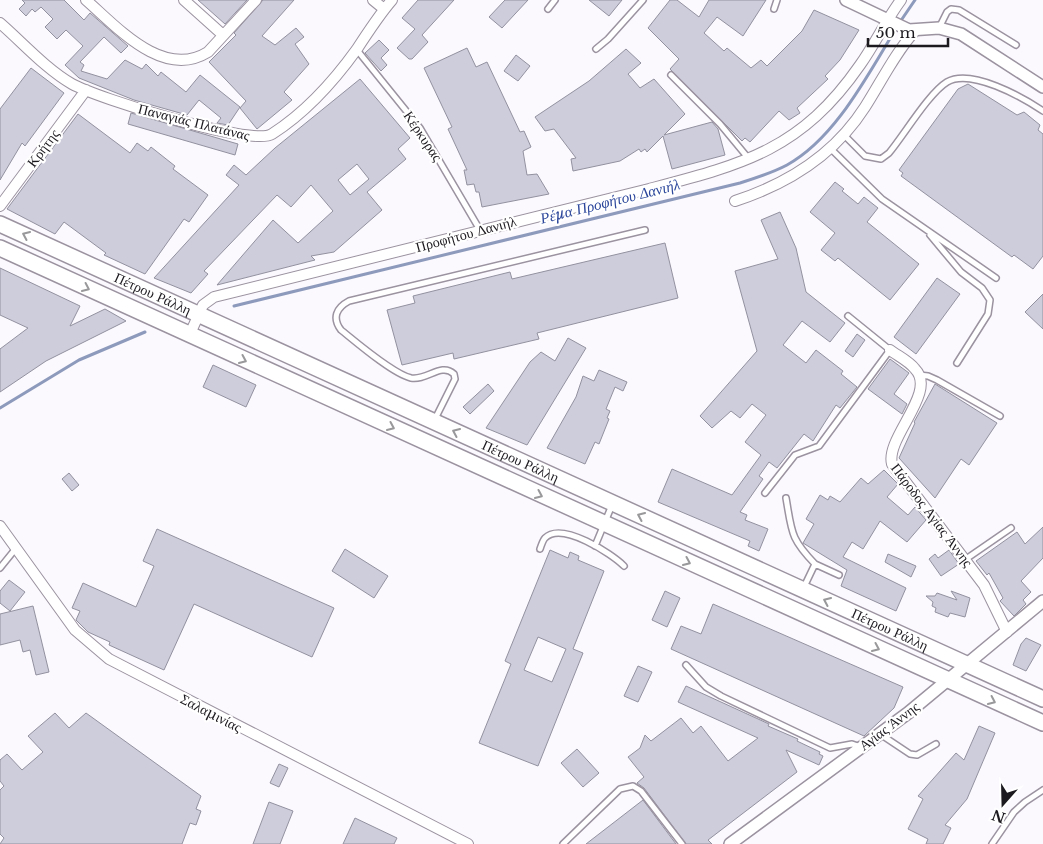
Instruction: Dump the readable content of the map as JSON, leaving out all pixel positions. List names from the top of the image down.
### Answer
{
  "streets": {
    "main road": ["Πέτρου Ράλλη"],
    "street": [
      "Παναγιάς Πλατάνας",
      "Κρήτης",
      "Προφήτου Δανιήλ",
      "Πάροδος Αγίας Άννης",
      "Σαλαμινίας",
      "Αγίας Άννης"
    ],
    "lane": ["Κέρκυρας"]
  },
  "crossings": [
    ["Παναγιάς Πλατάνας", "Κέρκυρας"],
    ["Παναγιάς Πλατάνας", "Κρήτης"],
    ["Κέρκυρας", "Προφήτου Δανιήλ"],
    ["Προφήτου Δανιήλ", "Πέτρου Ράλλη"],
    ["Πέτρου Ράλλη", "Αγίας Άννης"],
    ["Πάροδος Αγίας Άννης", "Αγίας Άννης"]
  ],
  "water": ["Ρέμα Προφήτου Δανιήλ"],
  "scale_bar": "50 m",
  "north": "bottom"
}
